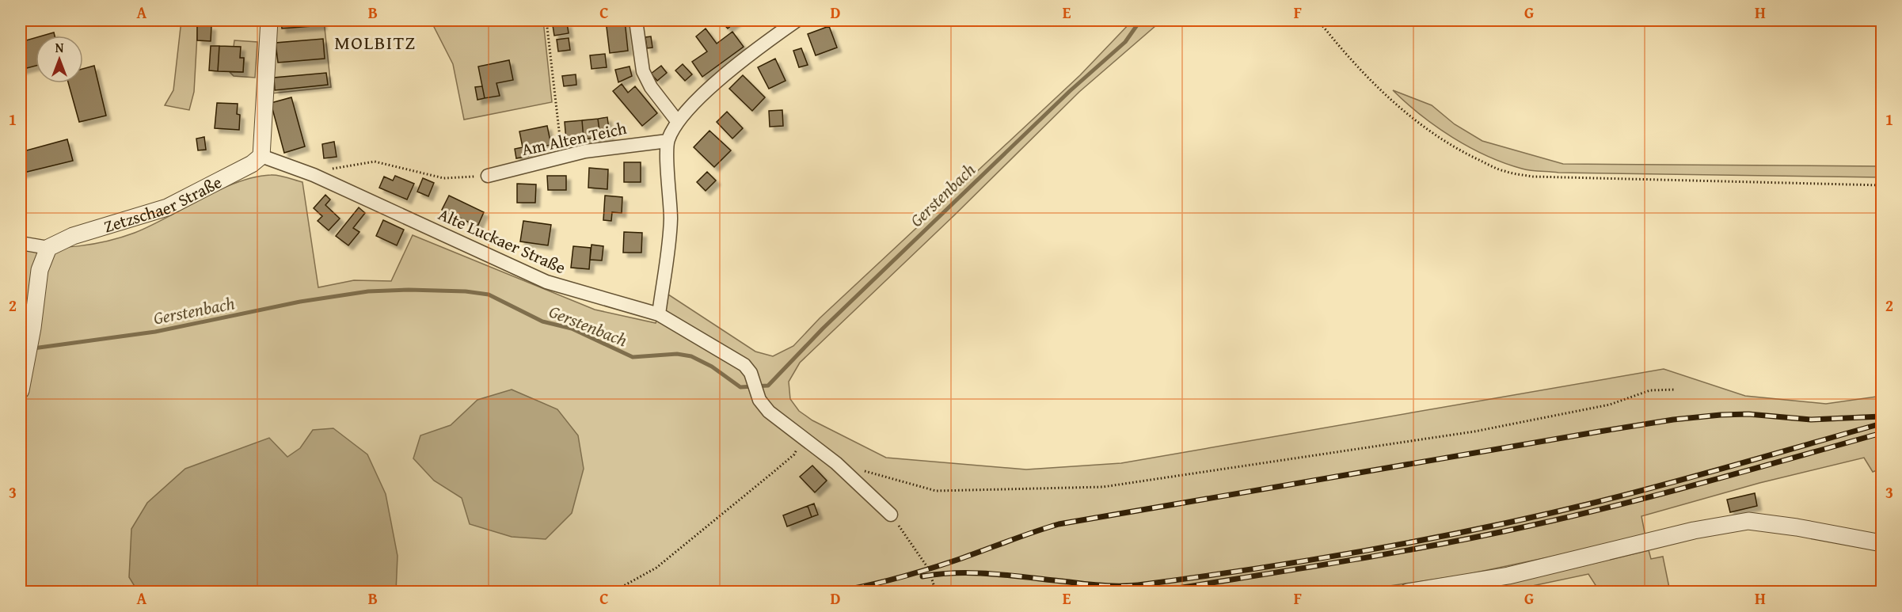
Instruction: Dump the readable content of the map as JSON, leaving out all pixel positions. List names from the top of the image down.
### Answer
{
  "streets": {
    "street": ["Am Alten Teich", "Zetzschaer Straße", "Alte Luckaer Straße"]
  },
  "crossings": [
    ["Zetzschaer Straße", "Alte Luckaer Straße"]
  ],
  "districts": ["MOLBITZ"],
  "water": ["Gerstenbach"],
  "north": "top",
  "grid": {
    "columns": [
      "A",
      "B",
      "C",
      "D",
      "E",
      "F",
      "G",
      "H"
    ],
    "rows": ["1", "2", "3"]
  }
}
